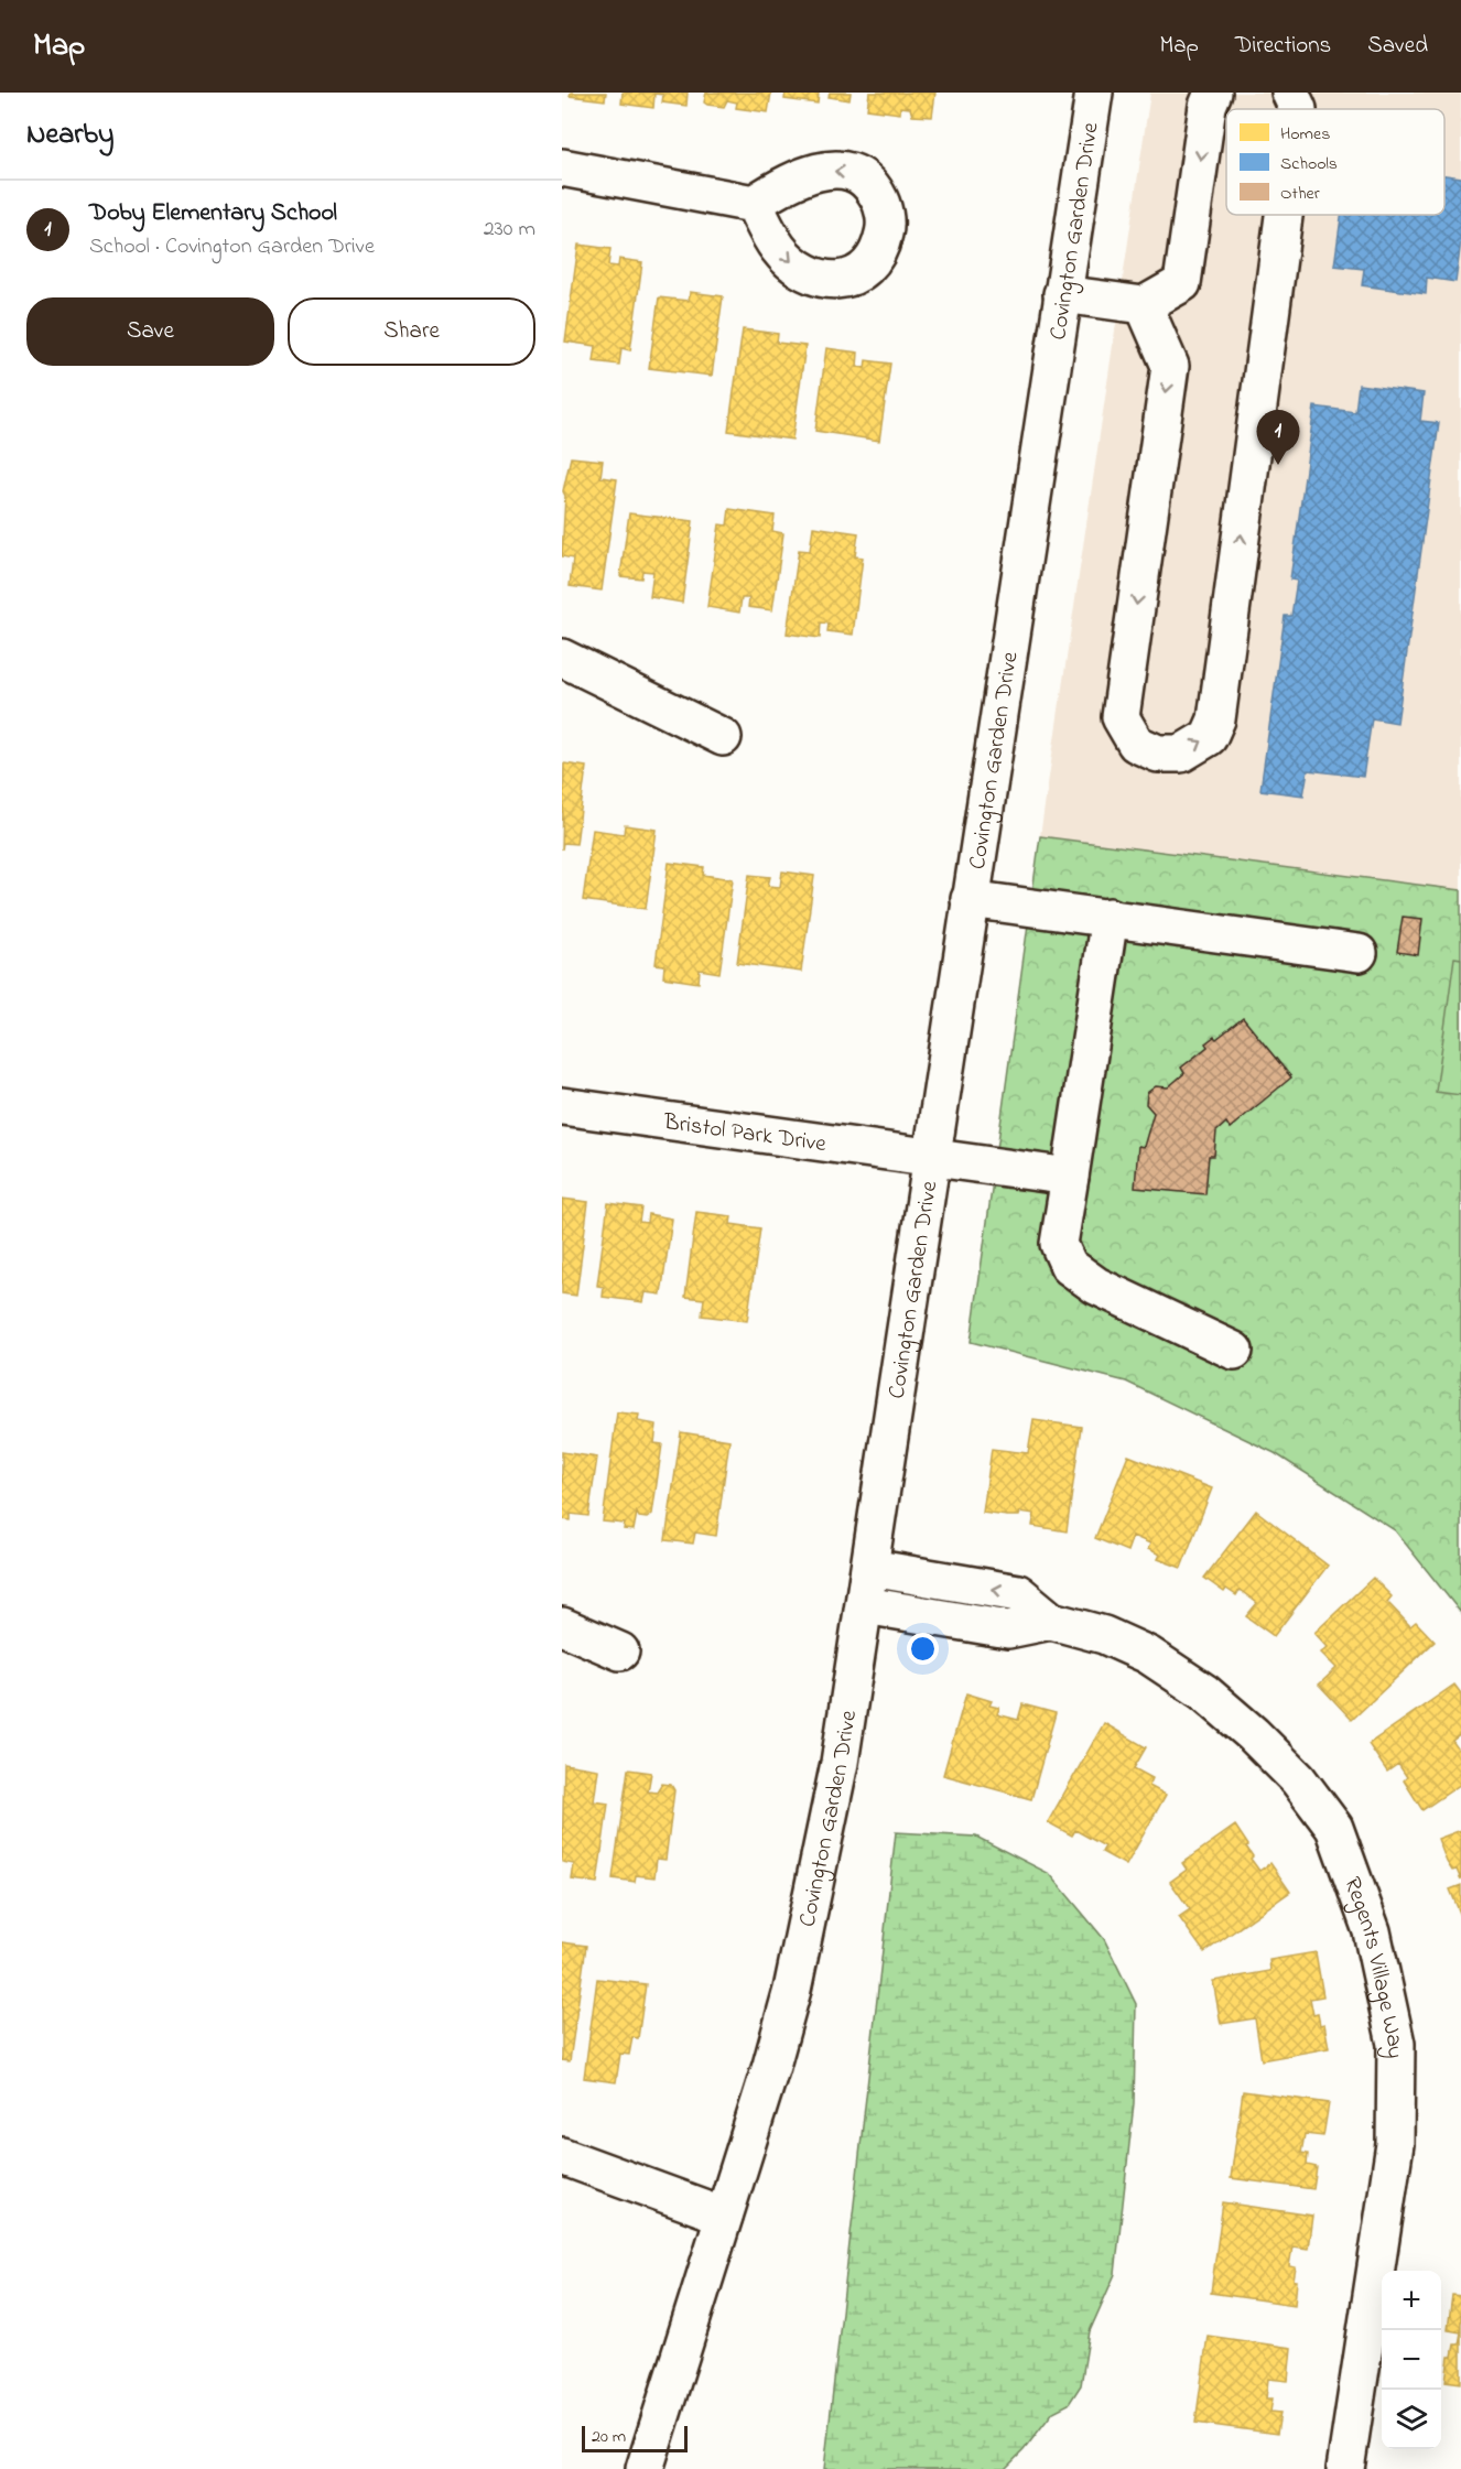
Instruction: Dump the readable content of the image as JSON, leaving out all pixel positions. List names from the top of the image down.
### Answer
{
  "streets": {
    "street": ["Covington Garden Drive", "Bristol Park Drive", "Regents Village Way"]
  },
  "crossings": [
    ["Covington Garden Drive", "Bristol Park Drive"],
    ["Covington Garden Drive", "Regents Village Way"]
  ],
  "legend": ["Homes", "Schools", "Other"],
  "scale_bar": "20 m",
  "page": {
    "header": "Map",
    "nav": ["Map", "Directions", "Saved"],
    "heading": "Nearby",
    "list": [
      {
        "mark": "1",
        "name": "Doby Elementary School",
        "note": "School · Covington Garden Drive",
        "value": "230 m"
      }
    ],
    "buttons": ["Save", "Share"],
    "pins": "1",
    "map_buttons": ["+", "−"],
    "scale": "20 m"
  }
}
